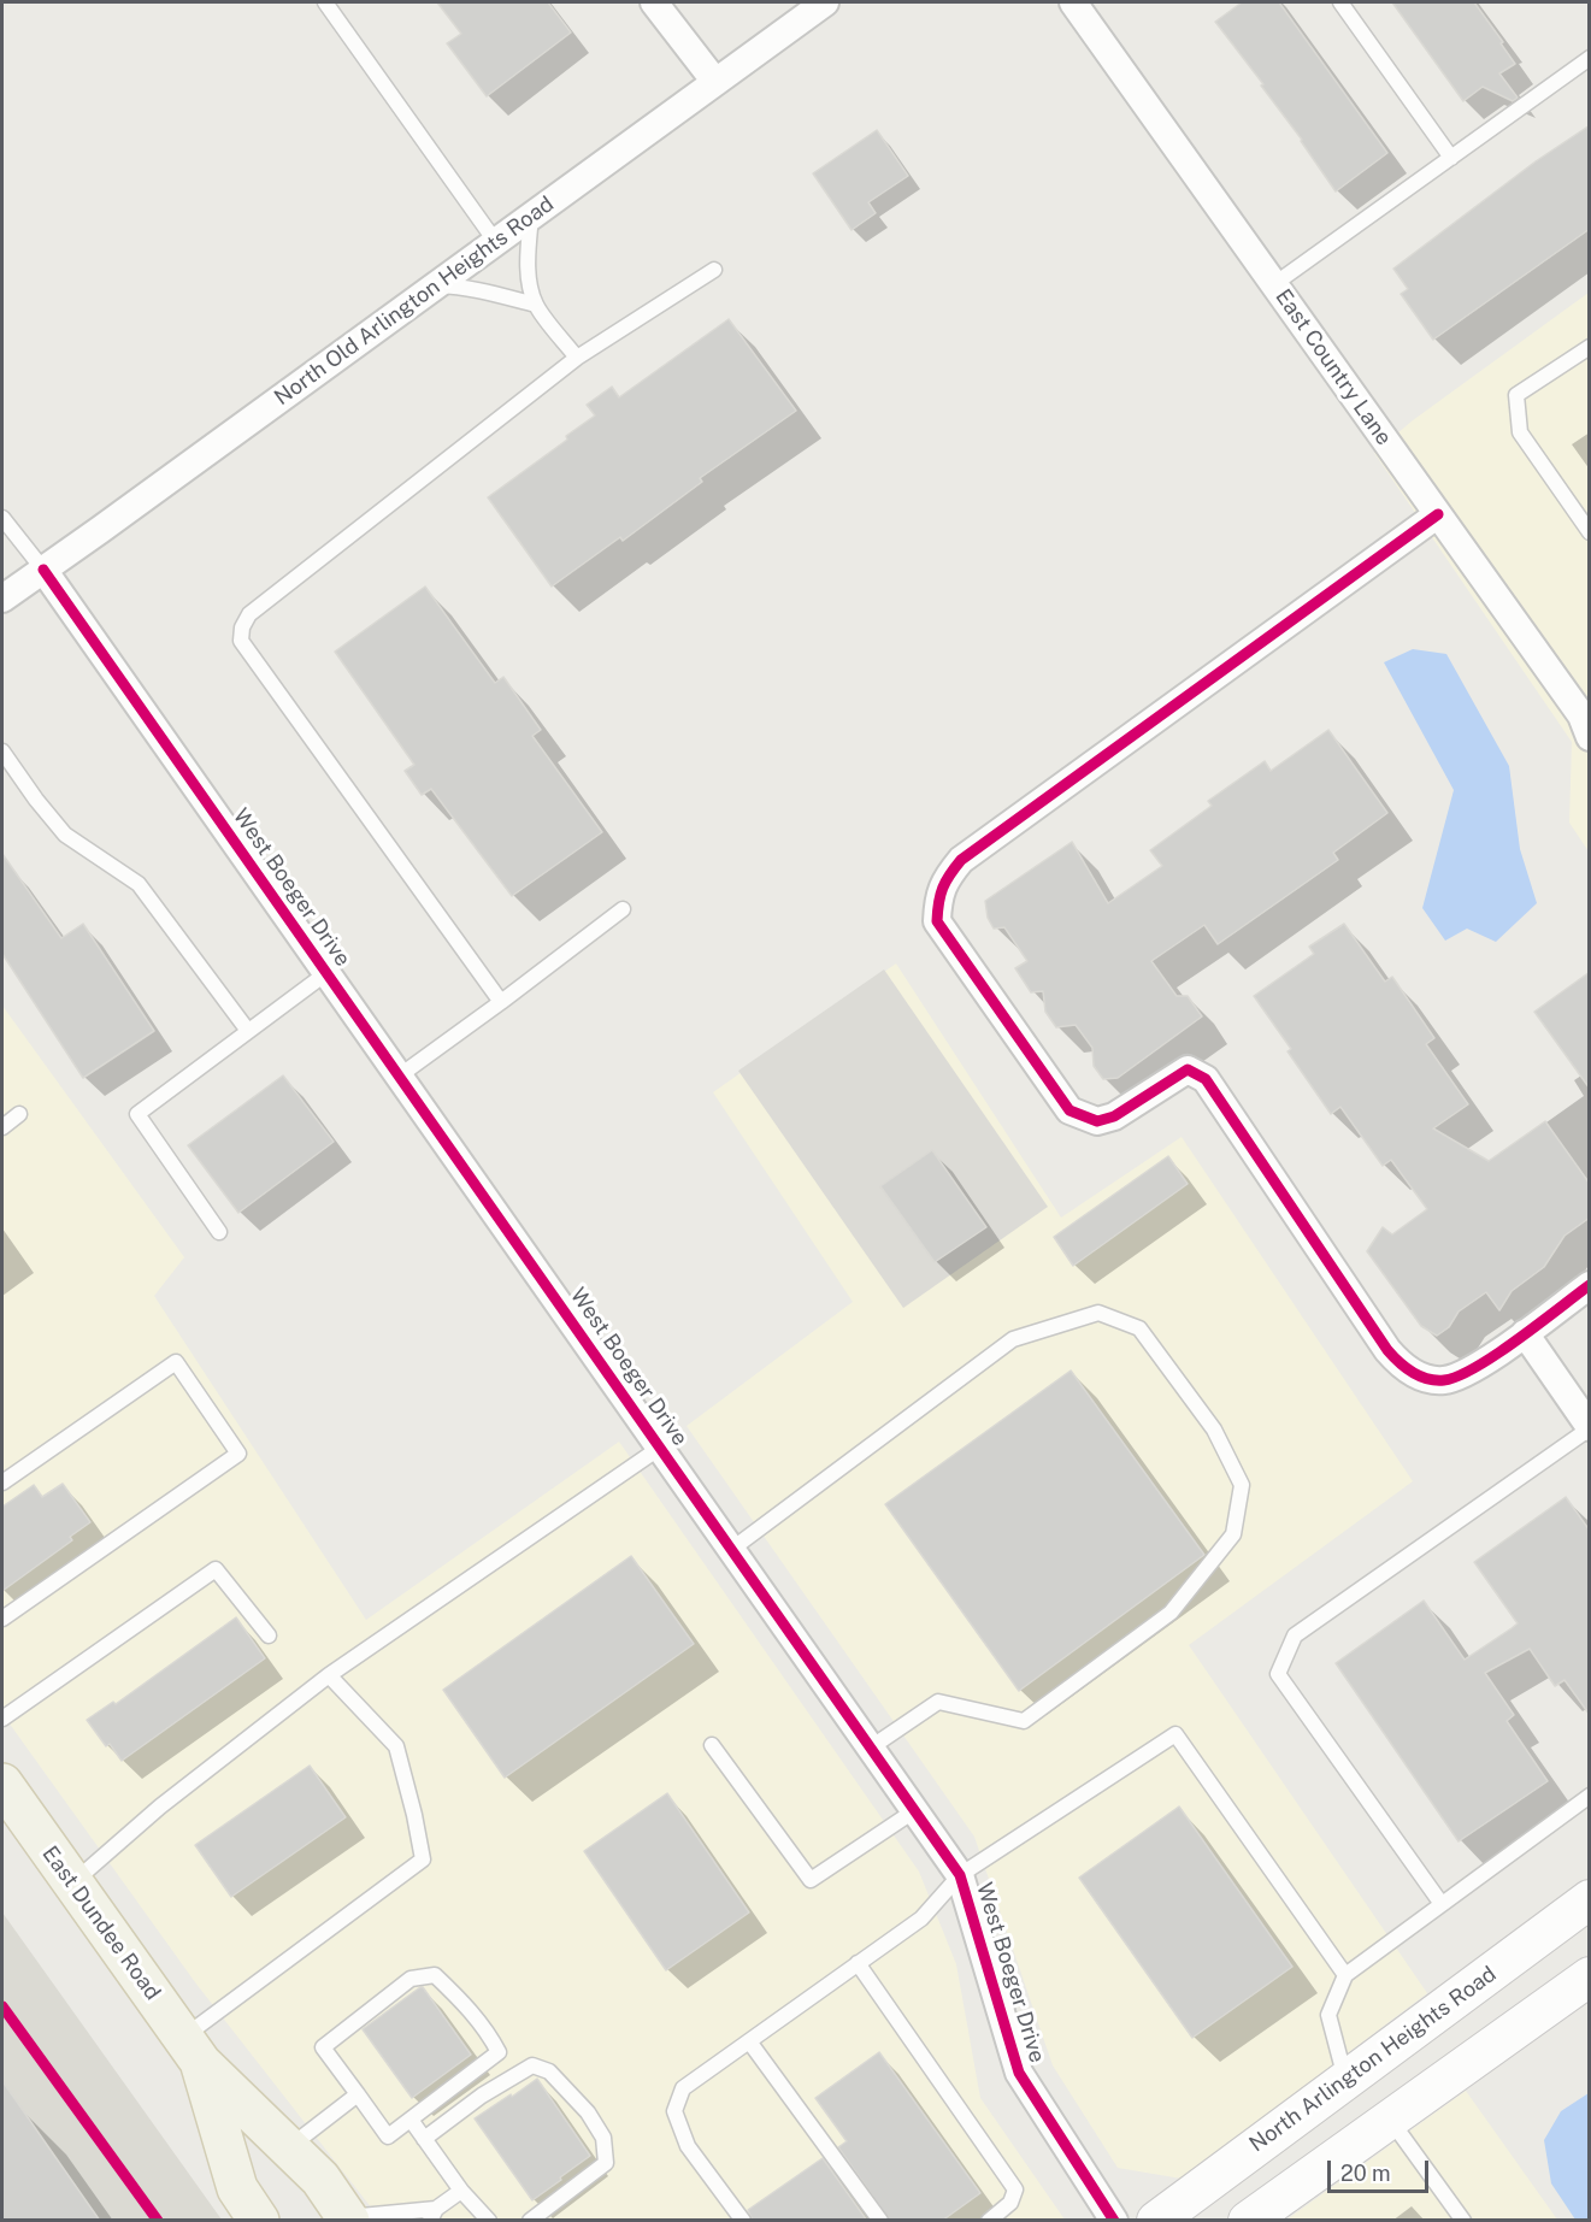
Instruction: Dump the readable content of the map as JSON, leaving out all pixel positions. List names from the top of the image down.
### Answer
{
  "streets": {
    "main road": ["East Dundee Road", "North Arlington Heights Road"],
    "street": ["North Old Arlington Heights Road", "East Country Lane", "West Boeger Drive"]
  },
  "crossings": [
    ["North Old Arlington Heights Road", "West Boeger Drive"]
  ],
  "scale_bar": "20 m"
}
